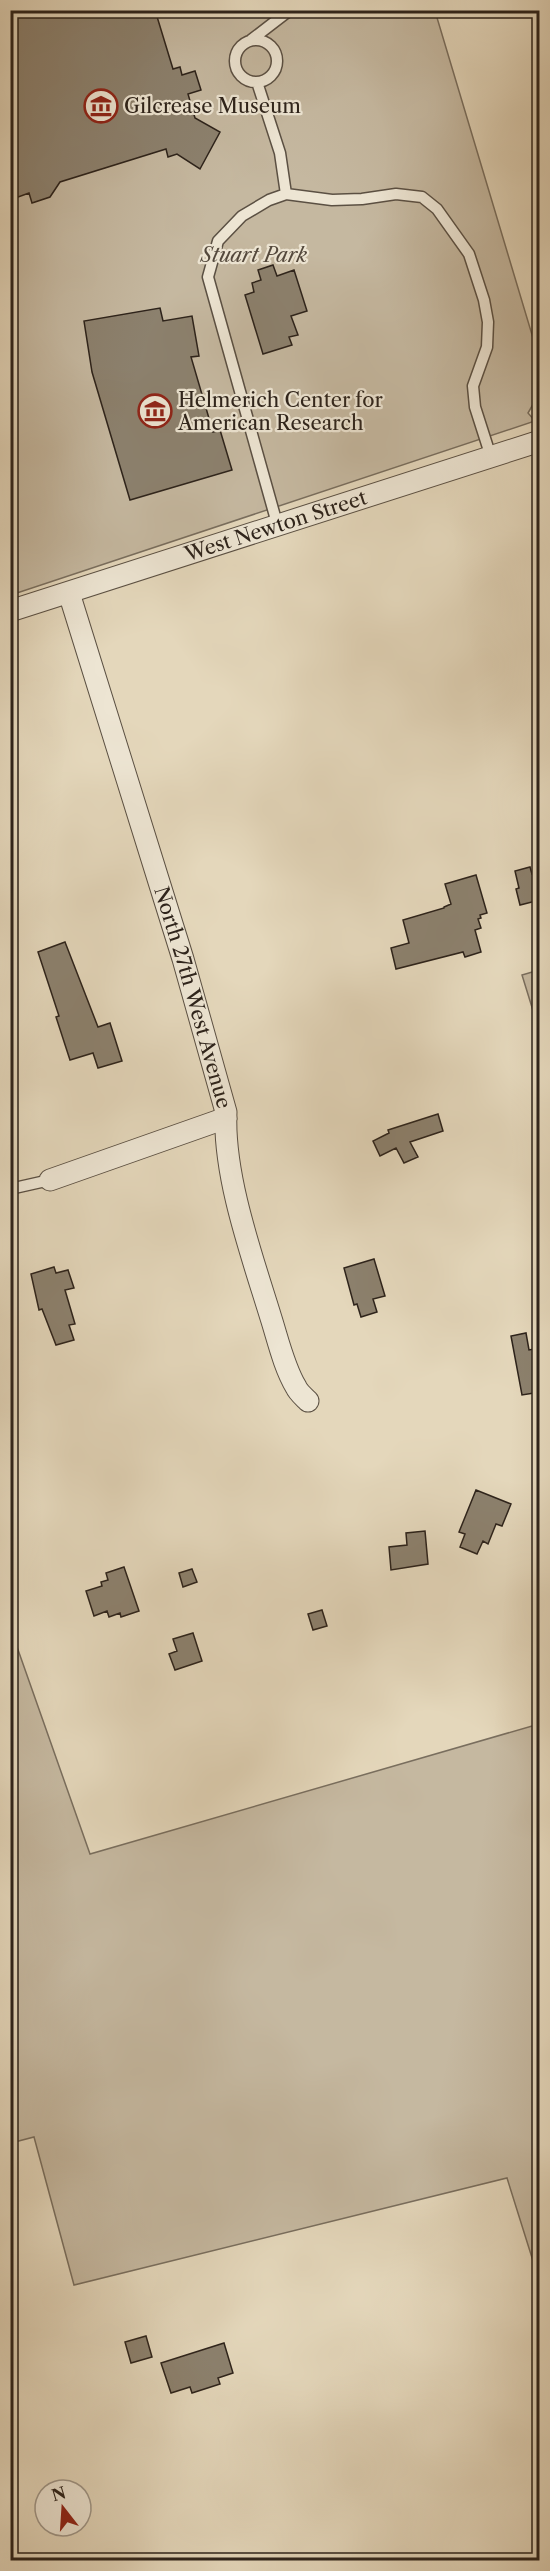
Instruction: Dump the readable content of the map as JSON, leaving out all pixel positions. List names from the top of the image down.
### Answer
{
  "streets": {
    "street": ["West Newton Street", "North 27th West Avenue"]
  },
  "crossings": [
    ["West Newton Street", "North 27th West Avenue"]
  ],
  "parks": ["Stuart Park"],
  "places": {
    "museum": ["Gilcrease Museum", "Helmerich Center for American Research"]
  },
  "north": "top"
}
